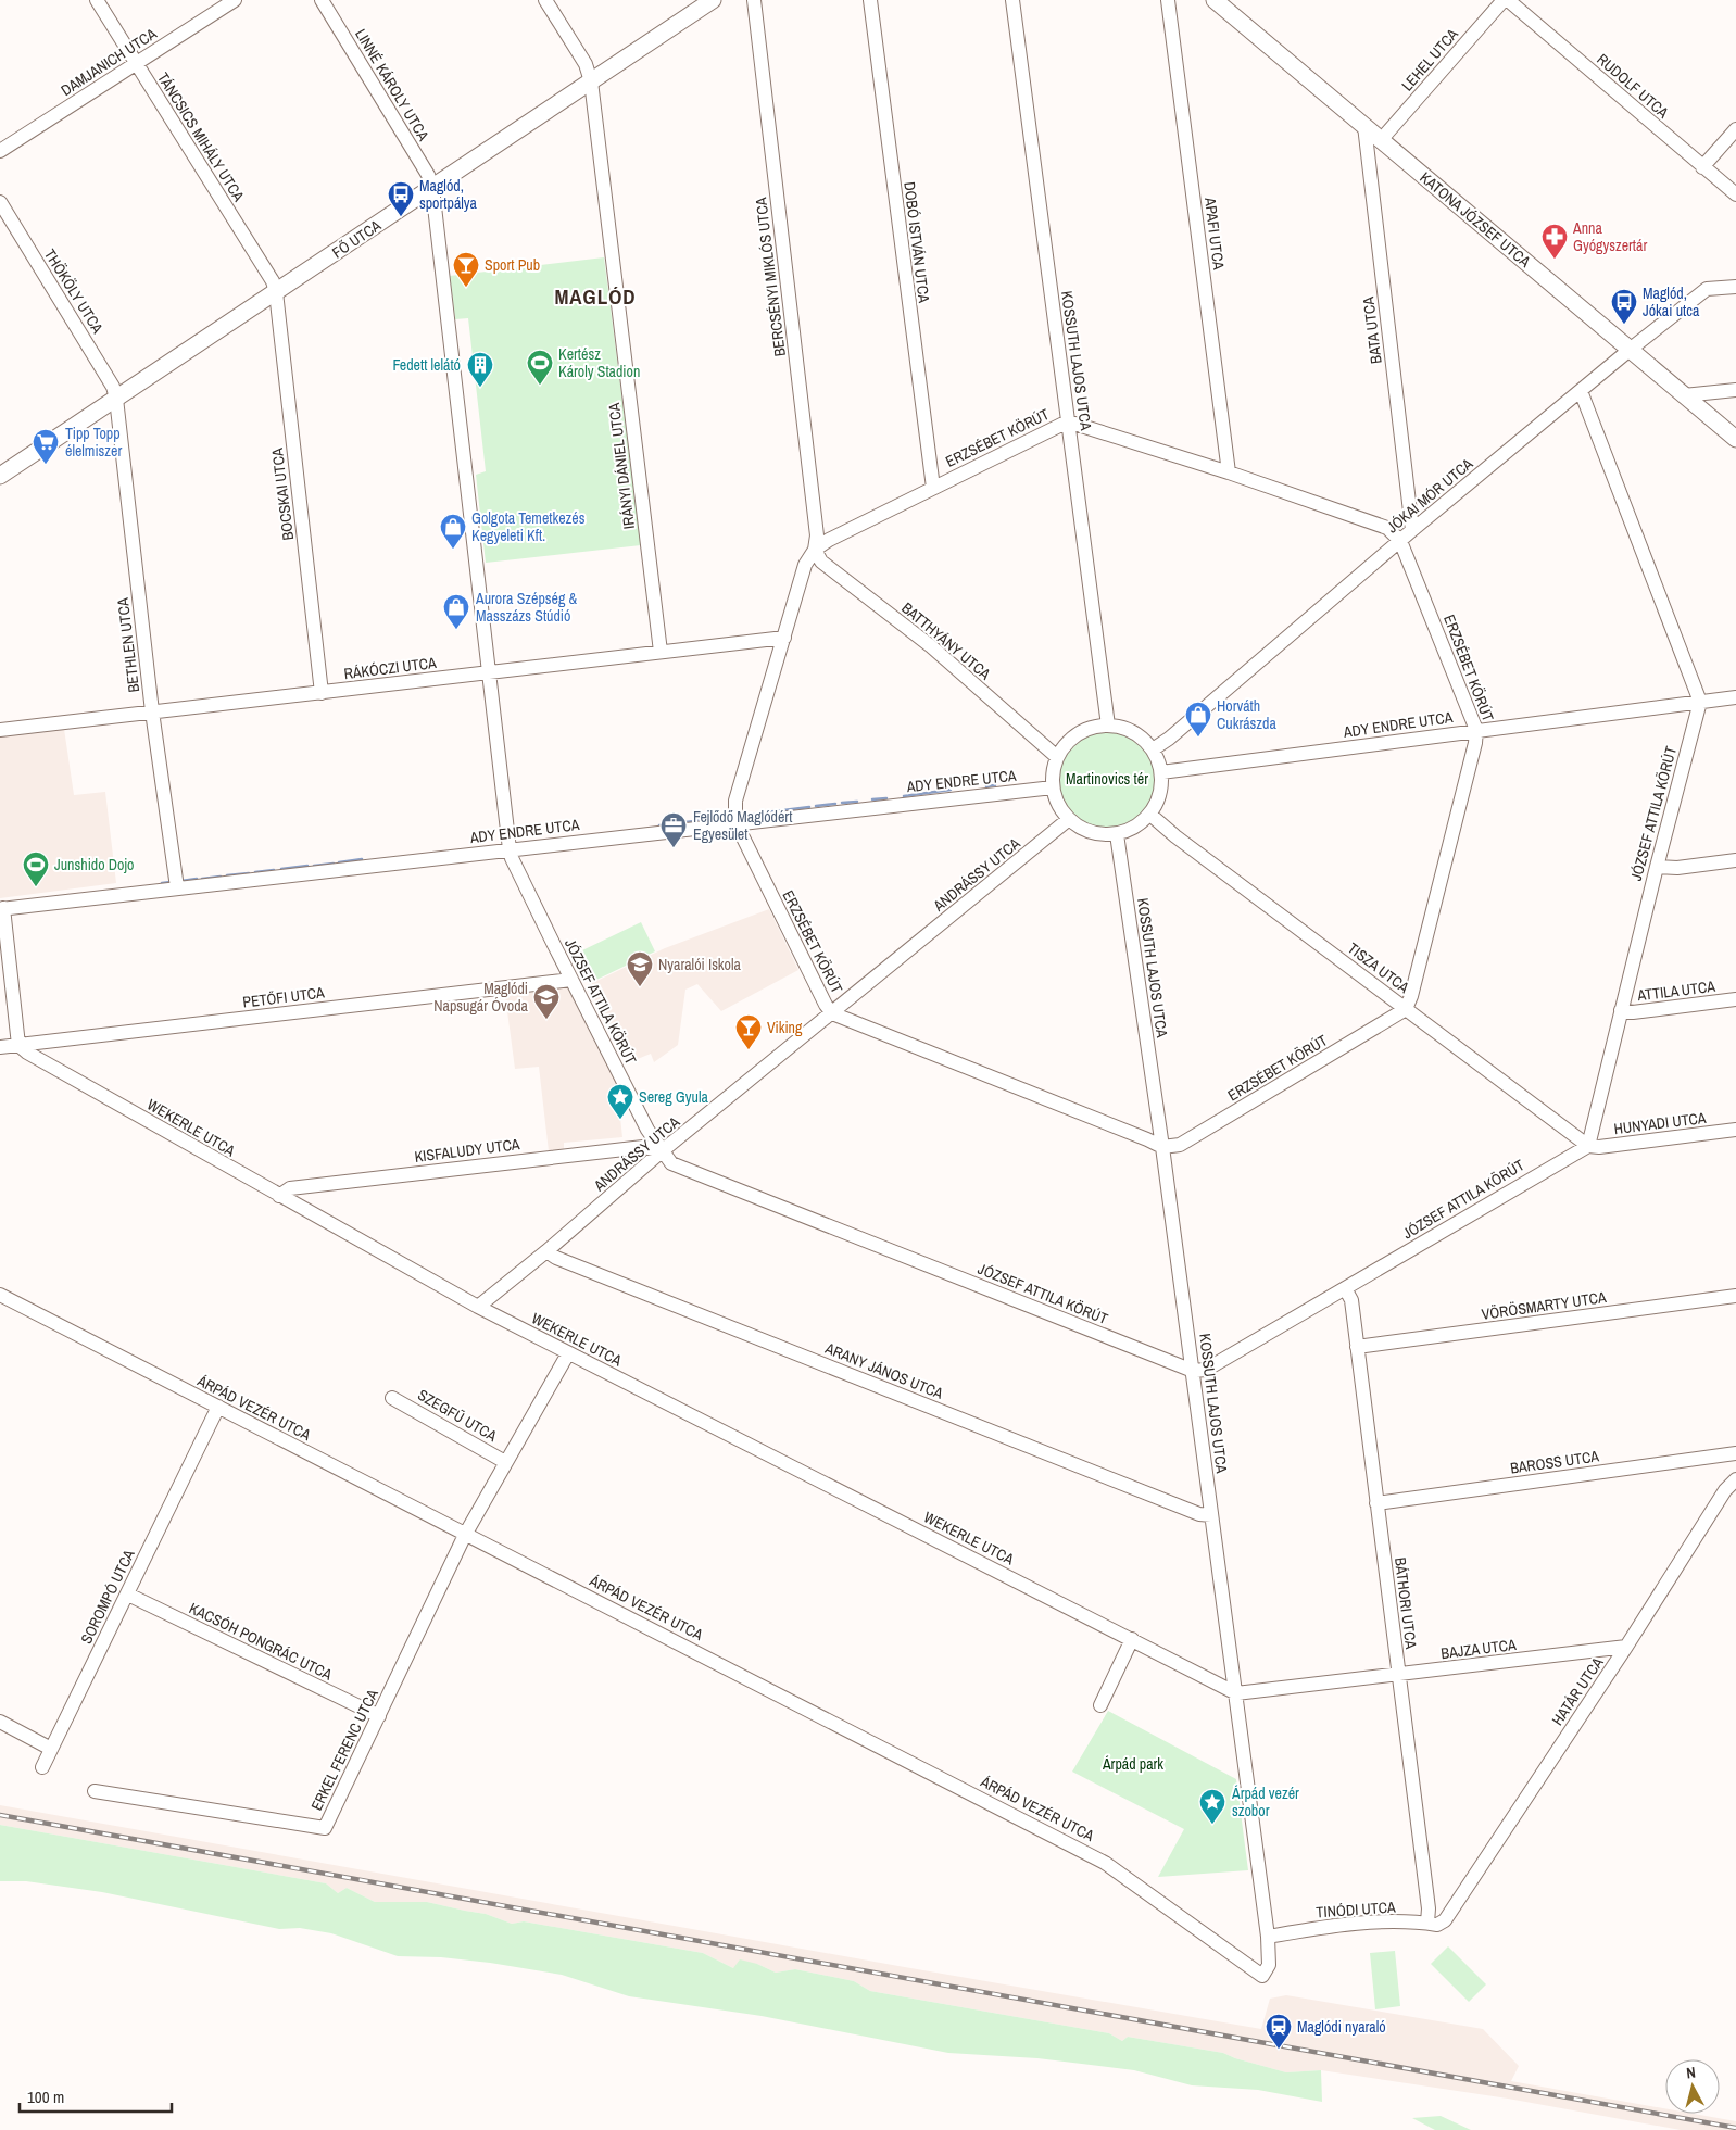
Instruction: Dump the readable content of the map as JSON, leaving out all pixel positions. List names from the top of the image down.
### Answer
{
  "streets": {
    "main road": ["KATONA JÓZSEF UTCA", "FŐ UTCA"],
    "street": [
      "LEHEL UTCA",
      "DAMJANICH UTCA",
      "LINNÉ KÁROLY UTCA",
      "RUDOLF UTCA",
      "TÁNCSICS MIHÁLY UTCA",
      "APAFI UTCA",
      "DOBÓ ISTVÁN UTCA",
      "BERCSÉNYI MIKLÓS UTCA",
      "THÖKÖLY UTCA",
      "BATA UTCA",
      "KOSSUTH LAJOS UTCA",
      "ERZSÉBET KÖRÚT",
      "IRÁNYI DÁNIEL UTCA",
      "BOCSKAI UTCA",
      "JÓKAI MÓR UTCA",
      "BATTHYÁNY UTCA",
      "BETHLEN UTCA",
      "RÁKÓCZI UTCA",
      "ADY ENDRE UTCA",
      "JÓZSEF ATTILA KÖRÚT",
      "ANDRÁSSY UTCA",
      "TISZA UTCA",
      "ATTILA UTCA",
      "PETŐFI UTCA",
      "HUNYADI UTCA",
      "WEKERLE UTCA",
      "KISFALUDY UTCA",
      "VÖRÖSMARTY UTCA",
      "ARANY JÁNOS UTCA",
      "ÁRPÁD VEZÉR UTCA",
      "SZEGFŰ UTCA",
      "BAROSS UTCA",
      "SOROMPÓ UTCA",
      "BÁTHORI UTCA",
      "KACSÓH PONGRÁC UTCA",
      "BAJZA UTCA",
      "HATÁR UTCA",
      "ERKEL FERENC UTCA",
      "TINÓDI UTCA"
    ]
  },
  "crossings": [
    ["LEHEL UTCA", "KATONA JÓZSEF UTCA"],
    ["DAMJANICH UTCA", "TÁNCSICS MIHÁLY UTCA"],
    ["LINNÉ KÁROLY UTCA", "FŐ UTCA"],
    ["LINNÉ KÁROLY UTCA", "JÓZSEF ATTILA KÖRÚT"],
    ["TÁNCSICS MIHÁLY UTCA", "FŐ UTCA"],
    ["TÁNCSICS MIHÁLY UTCA", "BOCSKAI UTCA"],
    ["KATONA JÓZSEF UTCA", "BATA UTCA"],
    ["KATONA JÓZSEF UTCA", "JÓKAI MÓR UTCA"],
    ["APAFI UTCA", "ERZSÉBET KÖRÚT"],
    ["FŐ UTCA", "THÖKÖLY UTCA"],
    ["FŐ UTCA", "IRÁNYI DÁNIEL UTCA"],
    ["FŐ UTCA", "BOCSKAI UTCA"],
    ["FŐ UTCA", "BETHLEN UTCA"],
    ["FŐ UTCA", "JÓZSEF ATTILA KÖRÚT"],
    ["DOBÓ ISTVÁN UTCA", "ERZSÉBET KÖRÚT"],
    ["BERCSÉNYI MIKLÓS UTCA", "ERZSÉBET KÖRÚT"],
    ["BERCSÉNYI MIKLÓS UTCA", "BATTHYÁNY UTCA"],
    ["THÖKÖLY UTCA", "BETHLEN UTCA"],
    ["BATA UTCA", "JÓKAI MÓR UTCA"],
    ["KOSSUTH LAJOS UTCA", "ERZSÉBET KÖRÚT"],
    ["KOSSUTH LAJOS UTCA", "JÓKAI MÓR UTCA"],
    ["KOSSUTH LAJOS UTCA", "BATTHYÁNY UTCA"],
    ["KOSSUTH LAJOS UTCA", "ADY ENDRE UTCA"],
    ["KOSSUTH LAJOS UTCA", "JÓZSEF ATTILA KÖRÚT"],
    ["KOSSUTH LAJOS UTCA", "ANDRÁSSY UTCA"],
    ["KOSSUTH LAJOS UTCA", "TISZA UTCA"],
    ["KOSSUTH LAJOS UTCA", "WEKERLE UTCA"],
    ["KOSSUTH LAJOS UTCA", "ARANY JÁNOS UTCA"],
    ["KOSSUTH LAJOS UTCA", "ÁRPÁD VEZÉR UTCA"],
    ["KOSSUTH LAJOS UTCA", "BAJZA UTCA"],
    ["KOSSUTH LAJOS UTCA", "TINÓDI UTCA"],
    ["ERZSÉBET KÖRÚT", "JÓKAI MÓR UTCA"],
    ["ERZSÉBET KÖRÚT", "BATTHYÁNY UTCA"],
    ["ERZSÉBET KÖRÚT", "RÁKÓCZI UTCA"],
    ["ERZSÉBET KÖRÚT", "ADY ENDRE UTCA"],
    ["ERZSÉBET KÖRÚT", "ANDRÁSSY UTCA"],
    ["ERZSÉBET KÖRÚT", "TISZA UTCA"],
    ["IRÁNYI DÁNIEL UTCA", "RÁKÓCZI UTCA"],
    ["BOCSKAI UTCA", "RÁKÓCZI UTCA"],
    ["JÓKAI MÓR UTCA", "BATTHYÁNY UTCA"],
    ["JÓKAI MÓR UTCA", "ADY ENDRE UTCA"],
    ["JÓKAI MÓR UTCA", "ANDRÁSSY UTCA"],
    ["JÓKAI MÓR UTCA", "TISZA UTCA"],
    ["BATTHYÁNY UTCA", "ADY ENDRE UTCA"],
    ["BATTHYÁNY UTCA", "ANDRÁSSY UTCA"],
    ["BATTHYÁNY UTCA", "TISZA UTCA"],
    ["BETHLEN UTCA", "RÁKÓCZI UTCA"],
    ["BETHLEN UTCA", "ADY ENDRE UTCA"],
    ["RÁKÓCZI UTCA", "JÓZSEF ATTILA KÖRÚT"],
    ["ADY ENDRE UTCA", "JÓZSEF ATTILA KÖRÚT"],
    ["ADY ENDRE UTCA", "ANDRÁSSY UTCA"],
    ["ADY ENDRE UTCA", "TISZA UTCA"],
    ["JÓZSEF ATTILA KÖRÚT", "ANDRÁSSY UTCA"],
    ["JÓZSEF ATTILA KÖRÚT", "TISZA UTCA"],
    ["JÓZSEF ATTILA KÖRÚT", "ATTILA UTCA"],
    ["JÓZSEF ATTILA KÖRÚT", "PETŐFI UTCA"],
    ["JÓZSEF ATTILA KÖRÚT", "HUNYADI UTCA"],
    ["JÓZSEF ATTILA KÖRÚT", "KISFALUDY UTCA"],
    ["JÓZSEF ATTILA KÖRÚT", "BÁTHORI UTCA"],
    ["ANDRÁSSY UTCA", "TISZA UTCA"],
    ["ANDRÁSSY UTCA", "WEKERLE UTCA"],
    ["ANDRÁSSY UTCA", "KISFALUDY UTCA"],
    ["ANDRÁSSY UTCA", "ARANY JÁNOS UTCA"],
    ["TISZA UTCA", "HUNYADI UTCA"],
    ["PETŐFI UTCA", "WEKERLE UTCA"],
    ["WEKERLE UTCA", "KISFALUDY UTCA"],
    ["WEKERLE UTCA", "SZEGFŰ UTCA"],
    ["WEKERLE UTCA", "BAJZA UTCA"],
    ["VÖRÖSMARTY UTCA", "BÁTHORI UTCA"],
    ["ÁRPÁD VEZÉR UTCA", "SZEGFŰ UTCA"],
    ["ÁRPÁD VEZÉR UTCA", "SOROMPÓ UTCA"],
    ["ÁRPÁD VEZÉR UTCA", "ERKEL FERENC UTCA"],
    ["SZEGFŰ UTCA", "ERKEL FERENC UTCA"],
    ["BAROSS UTCA", "BÁTHORI UTCA"],
    ["SOROMPÓ UTCA", "KACSÓH PONGRÁC UTCA"],
    ["BÁTHORI UTCA", "BAJZA UTCA"],
    ["BÁTHORI UTCA", "TINÓDI UTCA"],
    ["KACSÓH PONGRÁC UTCA", "ERKEL FERENC UTCA"],
    ["BAJZA UTCA", "HATÁR UTCA"],
    ["HATÁR UTCA", "TINÓDI UTCA"]
  ],
  "districts": ["MAGLÓD"],
  "parks": ["Martinovics tér", "Árpád park"],
  "places": {
    "bus stop": ["Maglód, sportpálya", "Maglód, Jókai utca"],
    "pharmacy": ["Anna Gyógyszertár"],
    "bar": ["Sport Pub", "Viking"],
    "sports": ["Kertész Károly Stadion", "Junshido Dojo"],
    "building": ["Fedett lelátó"],
    "supermarket": ["Tipp Topp élelmiszer"],
    "shop": ["Golgota Temetkezés Kegyeleti Kft.", "Aurora Szépség & Masszázs Stúdió", "Horváth Cukrászda"],
    "office": ["Fejlődő Maglódért Egyesület"],
    "school or university": ["Nyaralói Iskola", "Maglódi Napsugár Óvoda"],
    "place": ["Sereg Gyula", "Árpád vezér szobor"],
    "station": ["Maglódi nyaraló"]
  },
  "scale_bar": "100 m",
  "north": "top"
}
